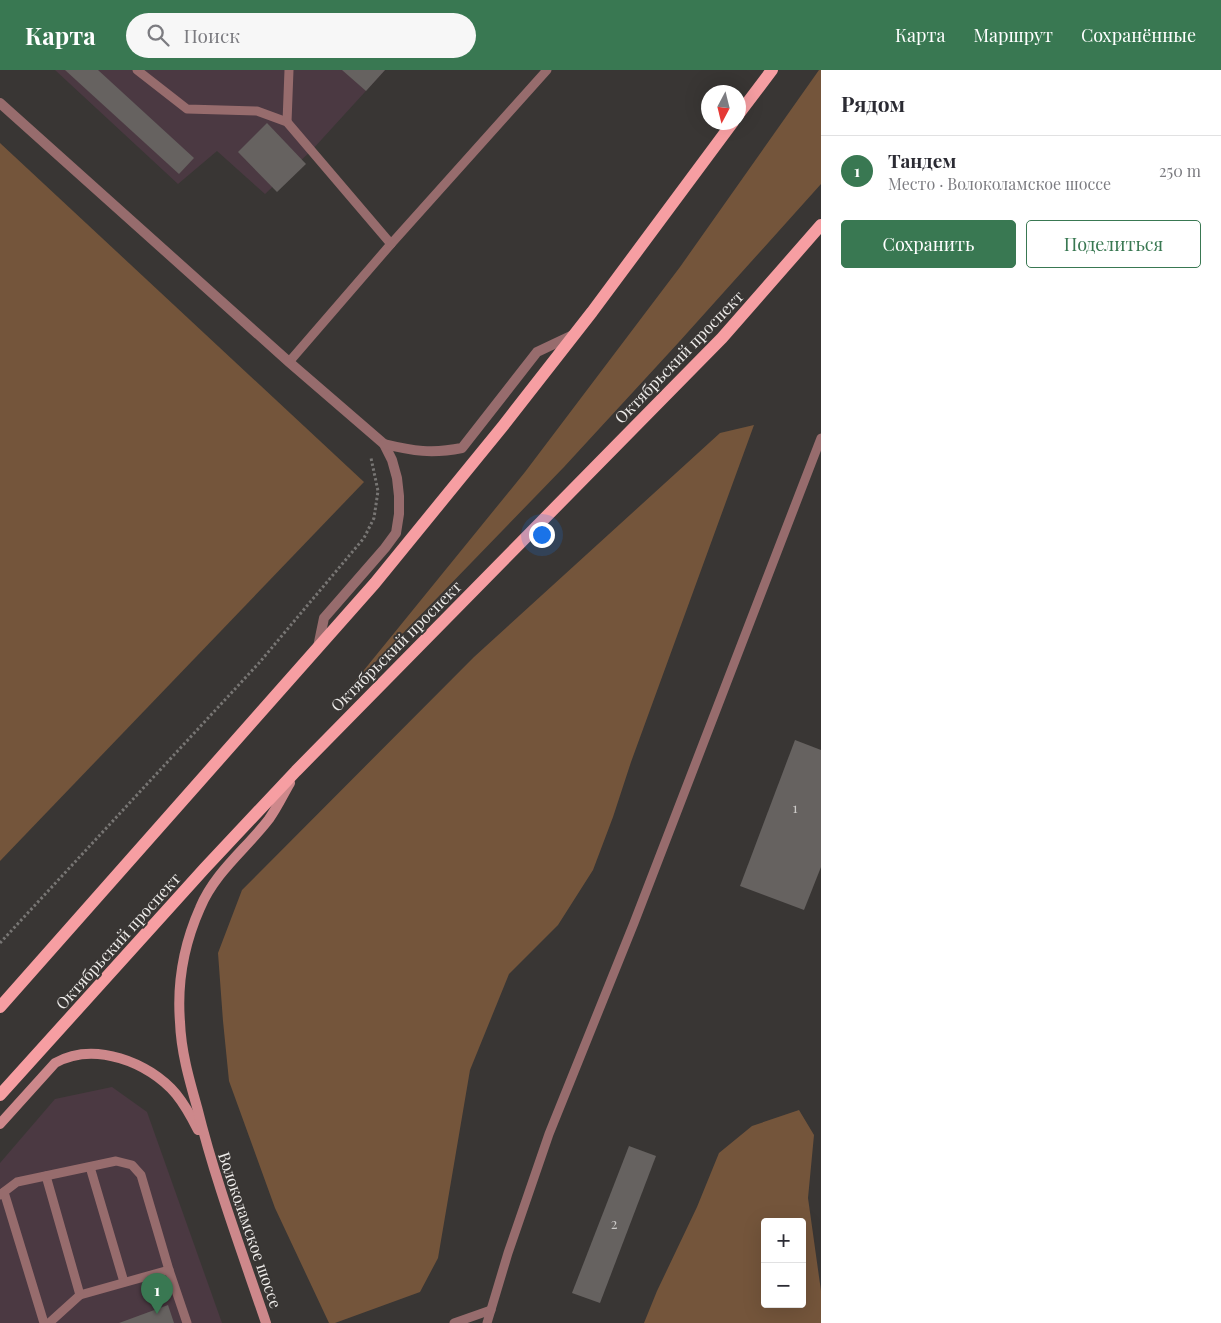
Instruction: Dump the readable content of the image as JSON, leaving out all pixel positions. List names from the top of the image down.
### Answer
{
  "streets": {
    "main road": ["Октябрьский проспект", "Волоколамское шоссе"]
  },
  "crossings": [
    ["Октябрьский проспект", "Волоколамское шоссе"]
  ],
  "house_numbers": ["1", "2"],
  "north": "bottom",
  "page": {
    "header": "Карта",
    "search": "Поиск",
    "nav": ["Карта", "Маршрут", "Сохранённые"],
    "heading": "Рядом",
    "list": [
      {
        "mark": "1",
        "name": "Тандем",
        "note": "Место · Волоколамское шоссе",
        "value": "250 m"
      }
    ],
    "buttons": ["Сохранить", "Поделиться"],
    "map_buttons": ["+", "−"],
    "pins": "1"
  }
}
